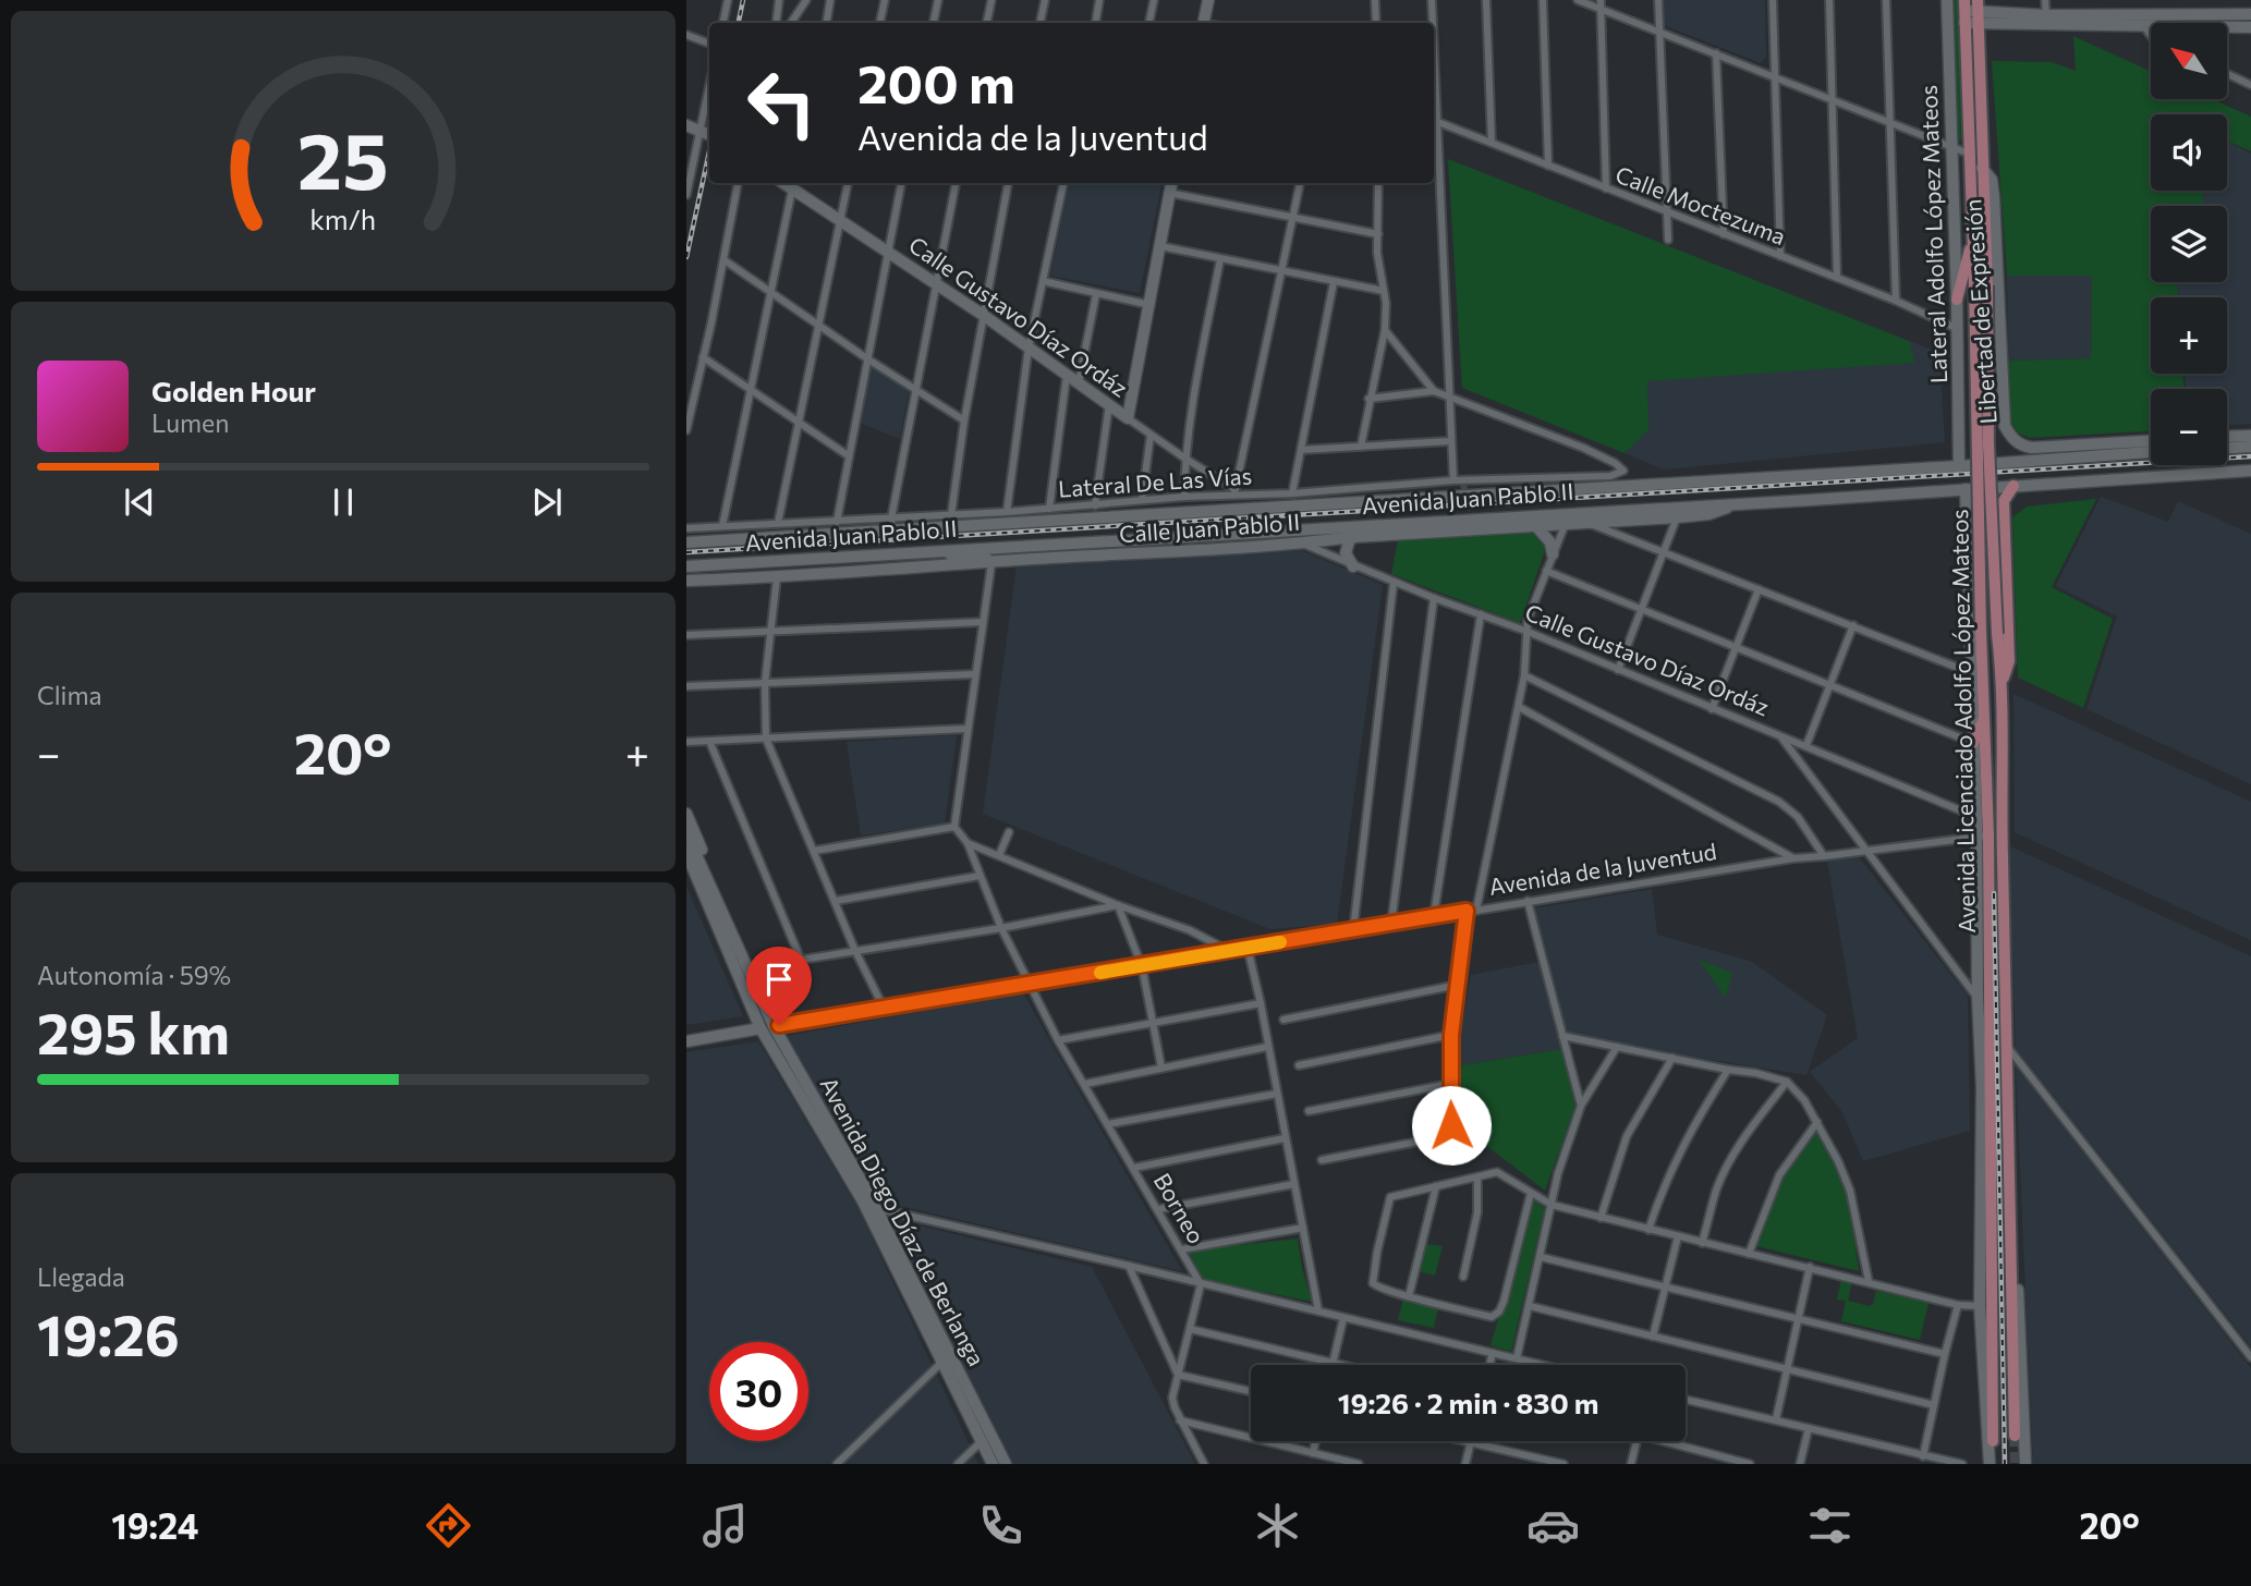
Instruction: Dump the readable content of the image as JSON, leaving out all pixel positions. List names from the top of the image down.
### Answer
{
  "streets": {
    "main road": ["Avenida Licenciado Adolfo López Mateos"],
    "street": [
      "Calle Moctezuma",
      "Lateral Adolfo López Mateos",
      "Libertad de Expresión",
      "Calle Gustavo Díaz Ordáz",
      "Lateral De Las Vías",
      "Avenida Juan Pablo II",
      "Calle Juan Pablo II",
      "Avenida de la Juventud",
      "Borneo",
      "Avenida Diego Díaz de Berlanga"
    ]
  },
  "crossings": [
    ["Calle Moctezuma", "Lateral Adolfo López Mateos"],
    ["Lateral Adolfo López Mateos", "Avenida Juan Pablo II"],
    ["Libertad de Expresión", "Avenida Licenciado Adolfo López Mateos"],
    ["Calle Gustavo Díaz Ordáz", "Lateral De Las Vías"],
    ["Calle Gustavo Díaz Ordáz", "Calle Juan Pablo II"],
    ["Lateral De Las Vías", "Avenida Juan Pablo II"],
    ["Avenida Juan Pablo II", "Calle Juan Pablo II"],
    ["Avenida Licenciado Adolfo López Mateos", "Avenida de la Juventud"],
    ["Avenida de la Juventud", "Borneo"],
    ["Avenida de la Juventud", "Avenida Diego Díaz de Berlanga"]
  ],
  "north": "top left",
  "page": {
    "map_buttons": ["+", "−"],
    "turn": ["200 m", "Avenida de la Juventud"],
    "song": ["Golden Hour", "Lumen"],
    "tile": [
      "Clima",
      ["Autonomía · 59%", "295 km"],
      ["Llegada", "19:26"]
    ],
    "heat": ["−", "20°", "+"],
    "limit": "30",
    "trip": "19:26 · 2 min · 830 m",
    "tabs": ["19:24", "20°"],
    "gauge": ["25", "km/h"]
  }
}
